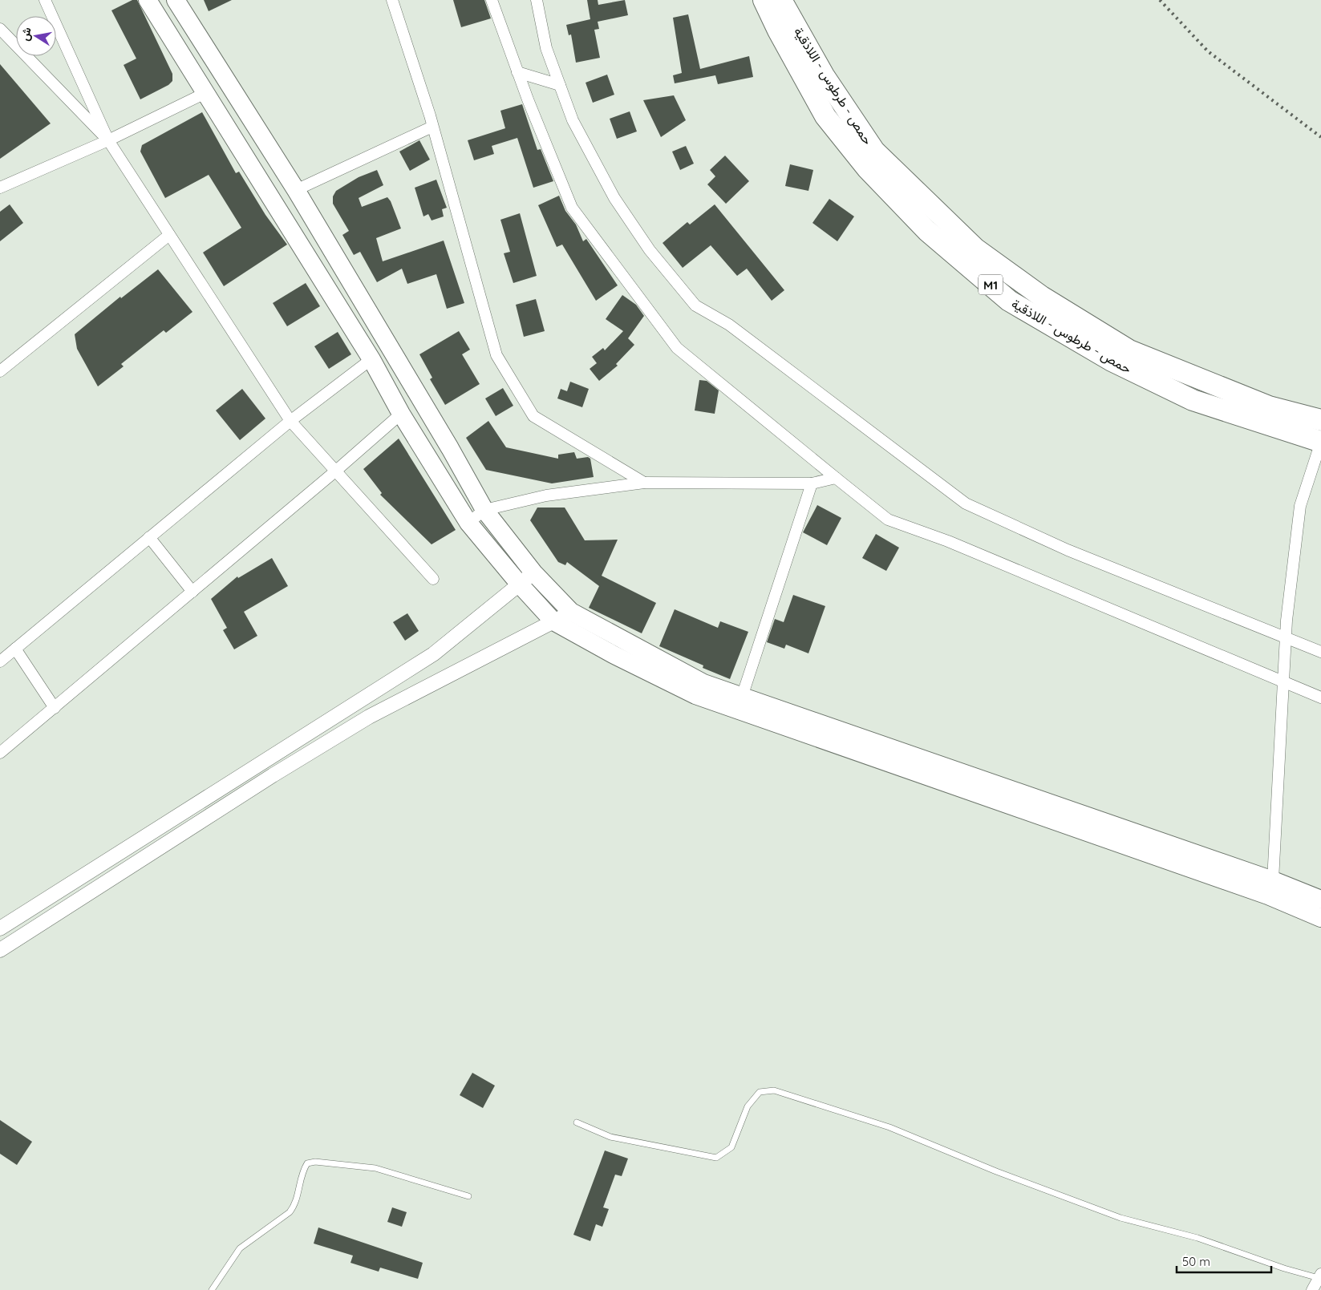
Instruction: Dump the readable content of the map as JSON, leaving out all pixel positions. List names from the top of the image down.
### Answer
{
  "streets": {
    "highway": ["حمص - طرطوس - اللاذقية", "M1"]
  },
  "scale_bar": "50 m",
  "north": "left"
}
